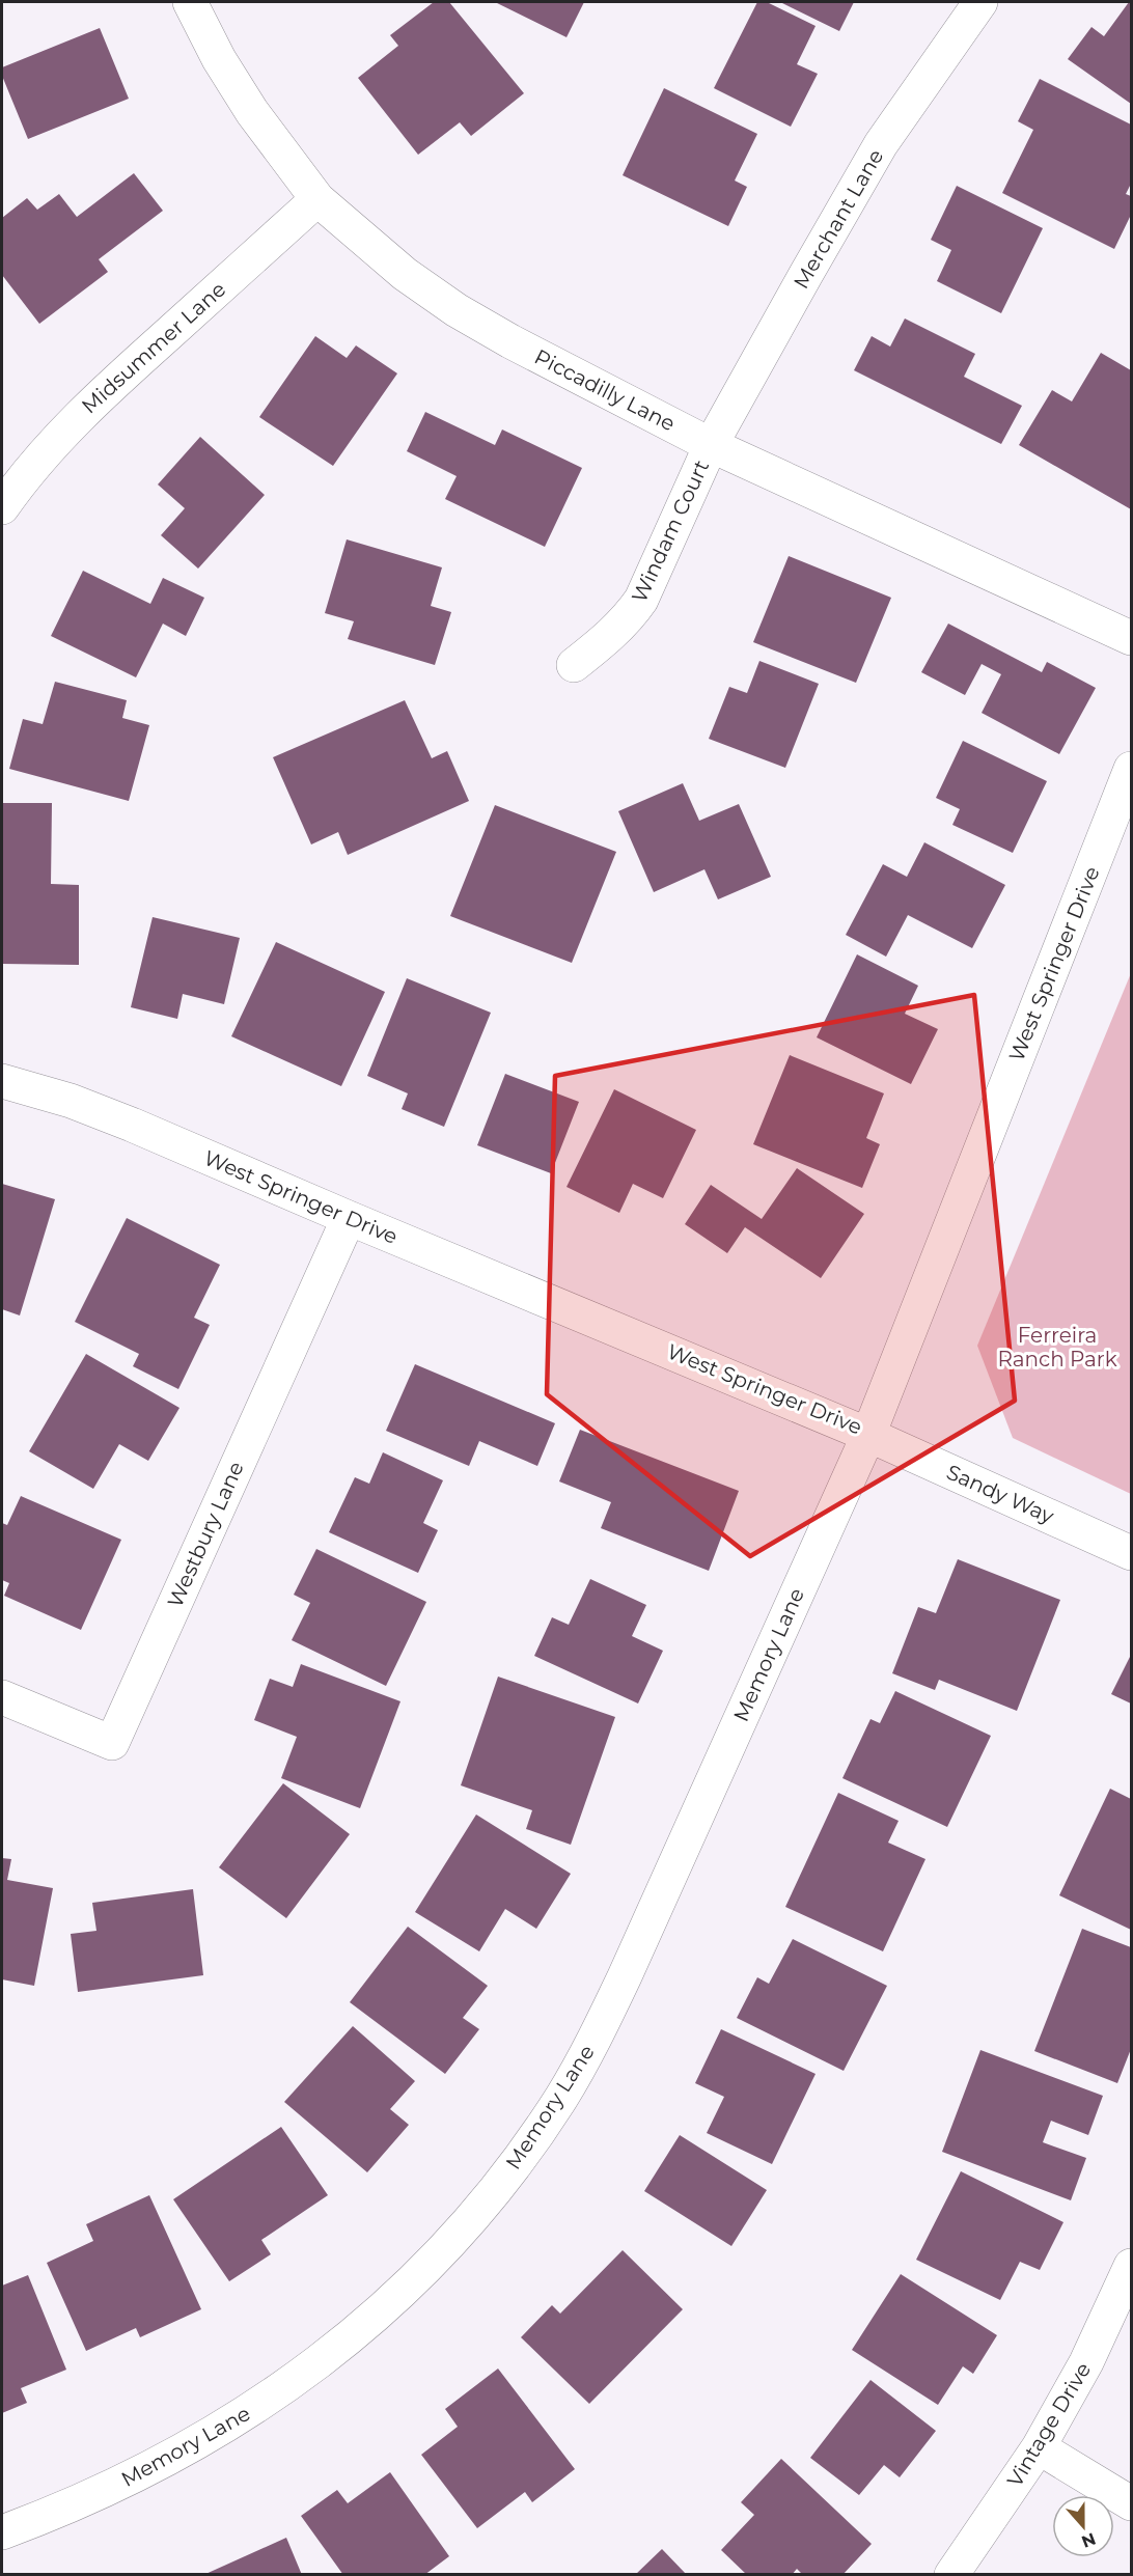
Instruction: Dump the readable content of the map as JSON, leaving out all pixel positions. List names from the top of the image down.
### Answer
{
  "streets": {
    "street": [
      "Merchant Lane",
      "Midsummer Lane",
      "Piccadilly Lane",
      "Windam Court",
      "West Springer Drive",
      "Sandy Way",
      "Westbury Lane",
      "Memory Lane",
      "Vintage Drive"
    ]
  },
  "crossings": [
    ["Merchant Lane", "Piccadilly Lane"],
    ["Merchant Lane", "Windam Court"],
    ["Midsummer Lane", "Piccadilly Lane"],
    ["Piccadilly Lane", "Windam Court"],
    ["West Springer Drive", "Sandy Way"],
    ["West Springer Drive", "Westbury Lane"],
    ["West Springer Drive", "Memory Lane"],
    ["Sandy Way", "Memory Lane"]
  ],
  "parks": ["Ferreira Ranch Park"],
  "north": "bottom"
}
